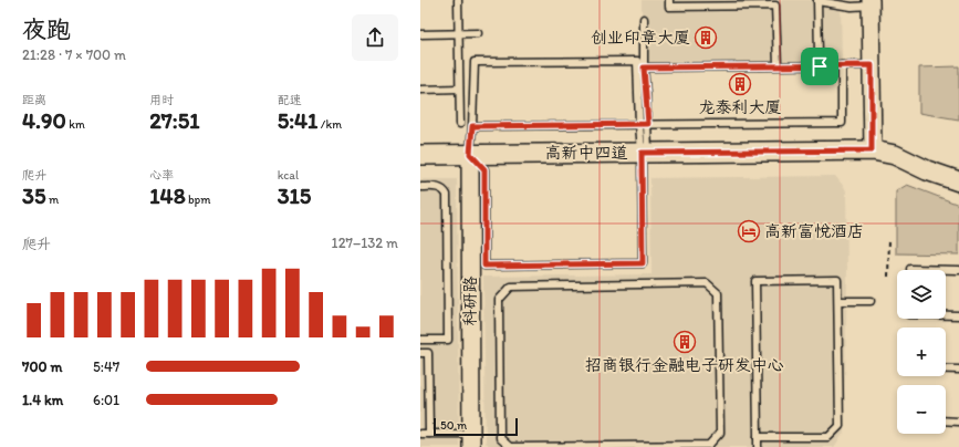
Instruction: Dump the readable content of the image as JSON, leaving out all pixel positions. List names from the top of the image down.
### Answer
{
  "streets": {
    "main road": ["高新中四道"],
    "street": ["科研路"]
  },
  "crossings": [
    ["高新中四道", "科研路"]
  ],
  "places": {
    "building": ["创业印章大厦", "龙泰利大厦", "招商银行金融电子研发中心"],
    "hotel": ["高新富悦酒店"]
  },
  "scale_bar": "50 m",
  "page": {
    "heading": ["夜跑", "21:28 · 7 × 700 m"],
    "stats": [
      ["距离", "4.90 km"],
      ["用时", "27:51"],
      ["配速", "5:41 /km"],
      ["爬升", "35 m"],
      ["心率", "148 bpm"],
      ["kcal", "315"]
    ],
    "chart": ["爬升", "127–132 m"],
    "map_buttons": ["+", "−"],
    "list": [
      {
        "name": "700 m",
        "note": "5:47"
      },
      {
        "name": "1.4 km",
        "note": "6:01"
      }
    ],
    "scale": "50 m"
  }
}
